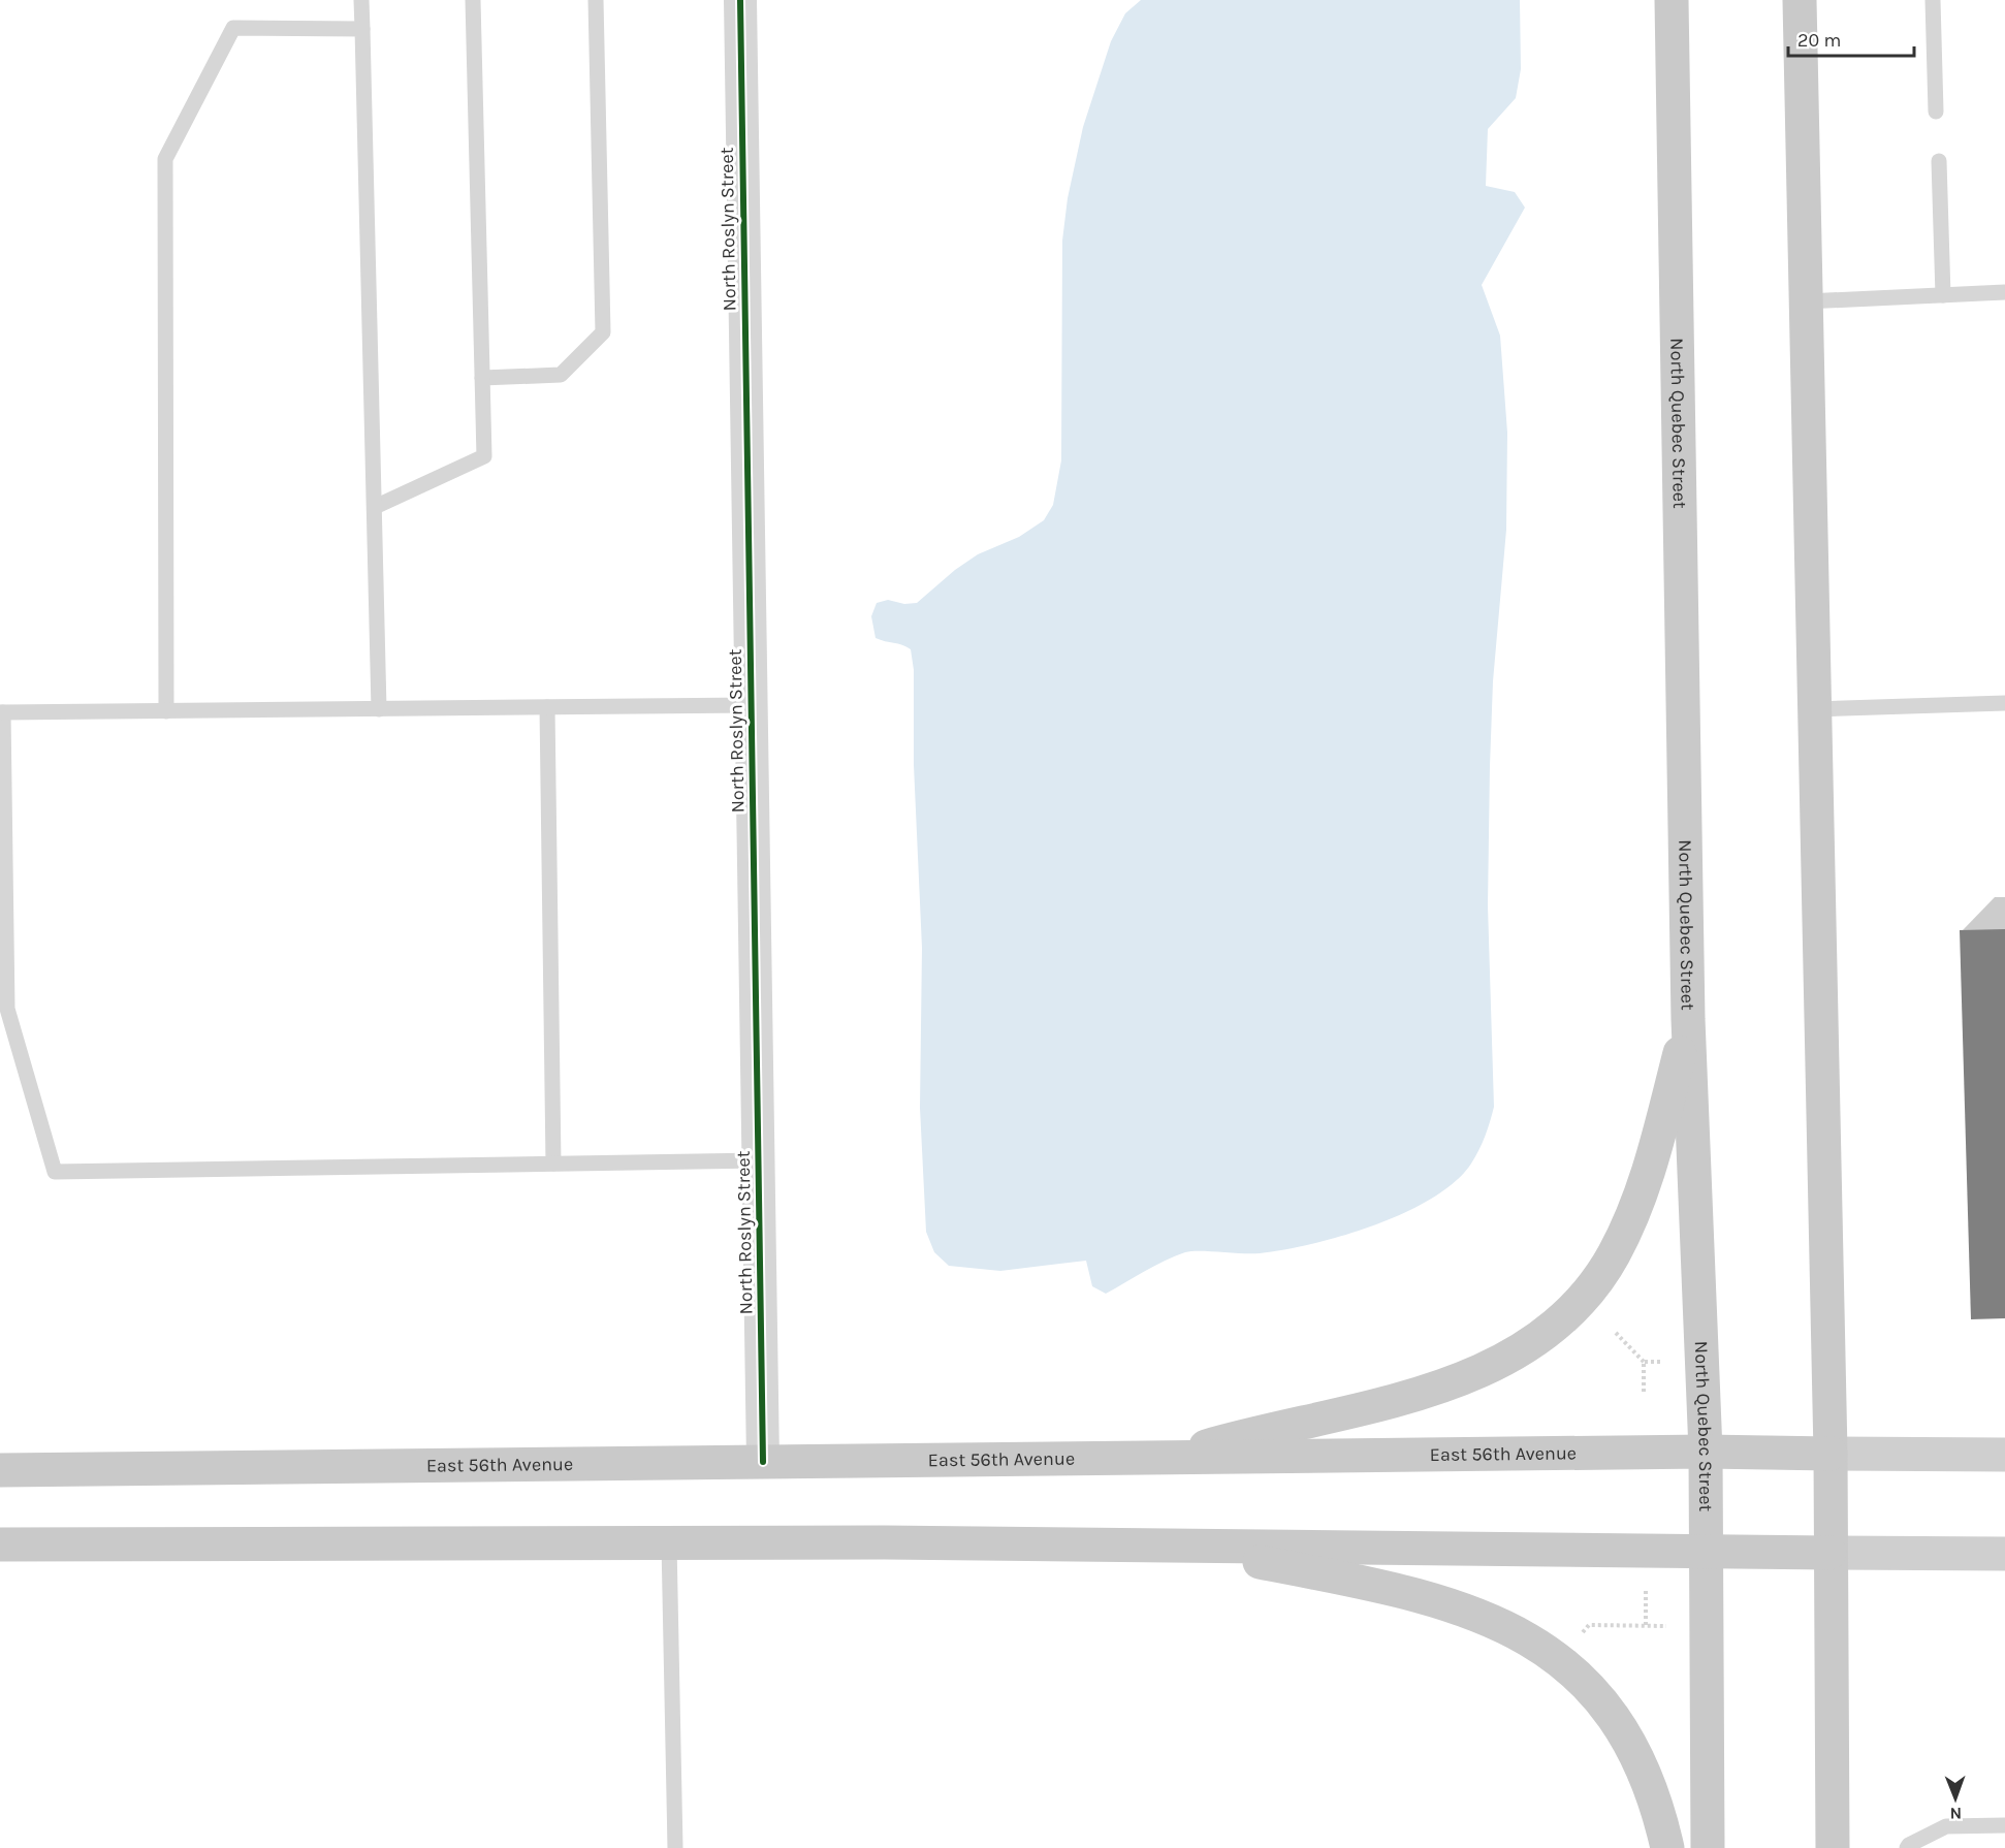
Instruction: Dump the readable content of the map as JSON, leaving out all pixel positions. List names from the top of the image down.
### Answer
{
  "streets": {
    "main road": ["North Quebec Street", "East 56th Avenue"],
    "street": ["North Roslyn Street"]
  },
  "crossings": [
    ["North Roslyn Street", "East 56th Avenue"],
    ["North Quebec Street", "East 56th Avenue"]
  ],
  "scale_bar": "20 m",
  "north": "bottom"
}
